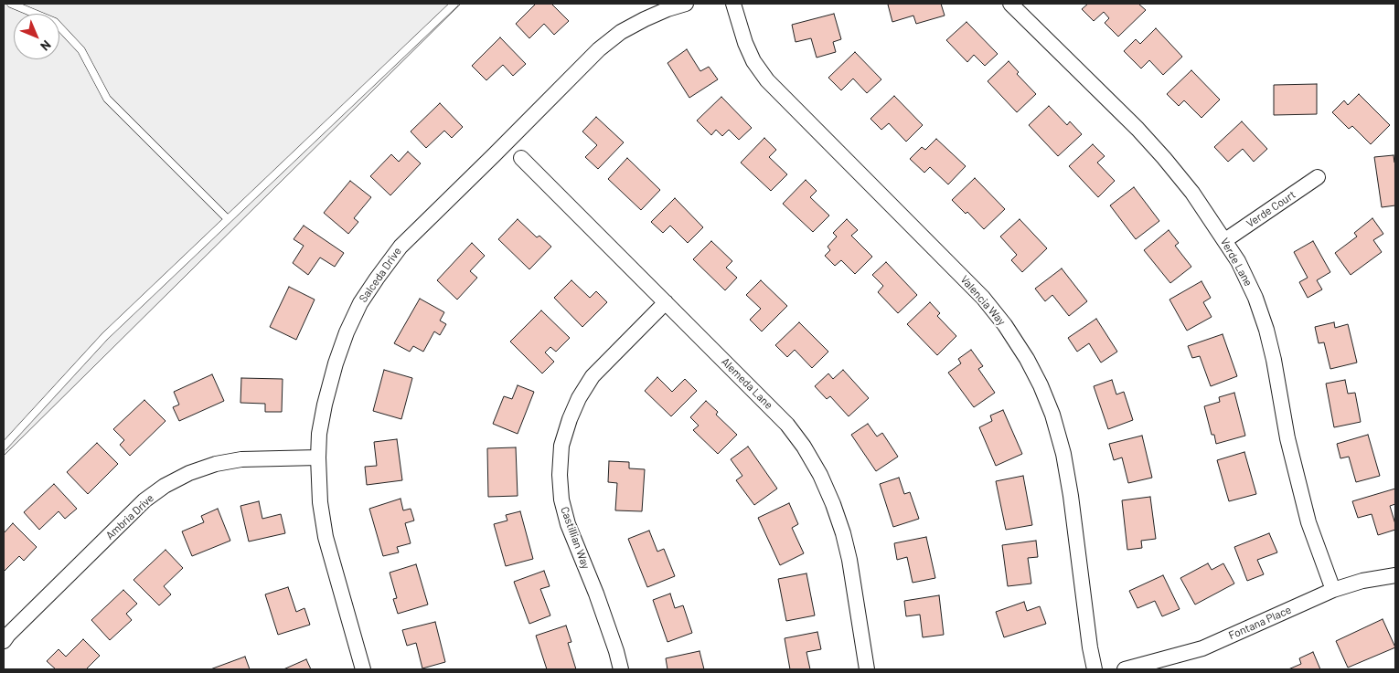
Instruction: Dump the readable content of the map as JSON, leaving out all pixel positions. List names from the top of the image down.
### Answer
{
  "streets": {
    "street": [
      "Verde Court",
      "Verde Lane",
      "Salceda Drive",
      "Valencia Way",
      "Alemeda Lane",
      "Ambria Drive",
      "Castillian Way",
      "Fontana Place"
    ]
  },
  "crossings": [
    ["Verde Court", "Verde Lane"],
    ["Verde Lane", "Fontana Place"],
    ["Salceda Drive", "Ambria Drive"],
    ["Alemeda Lane", "Castillian Way"]
  ],
  "north": "bottom right"
}
